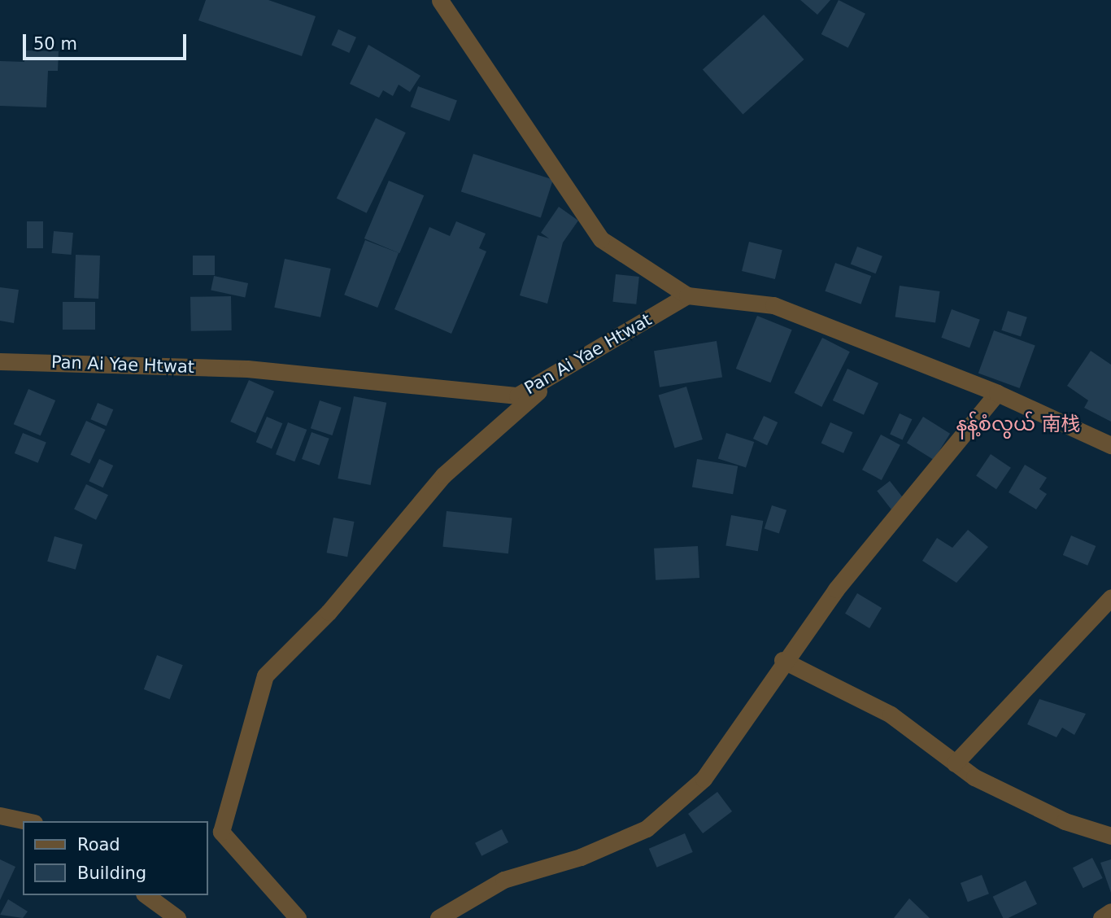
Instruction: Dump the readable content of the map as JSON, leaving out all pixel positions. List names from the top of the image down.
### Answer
{
  "streets": {
    "street": ["Pan Ai Yae Htwat"]
  },
  "districts": ["နန့်စံလွယ် 南栈"],
  "legend": ["Road", "Building"],
  "scale_bar": "50 m"
}
